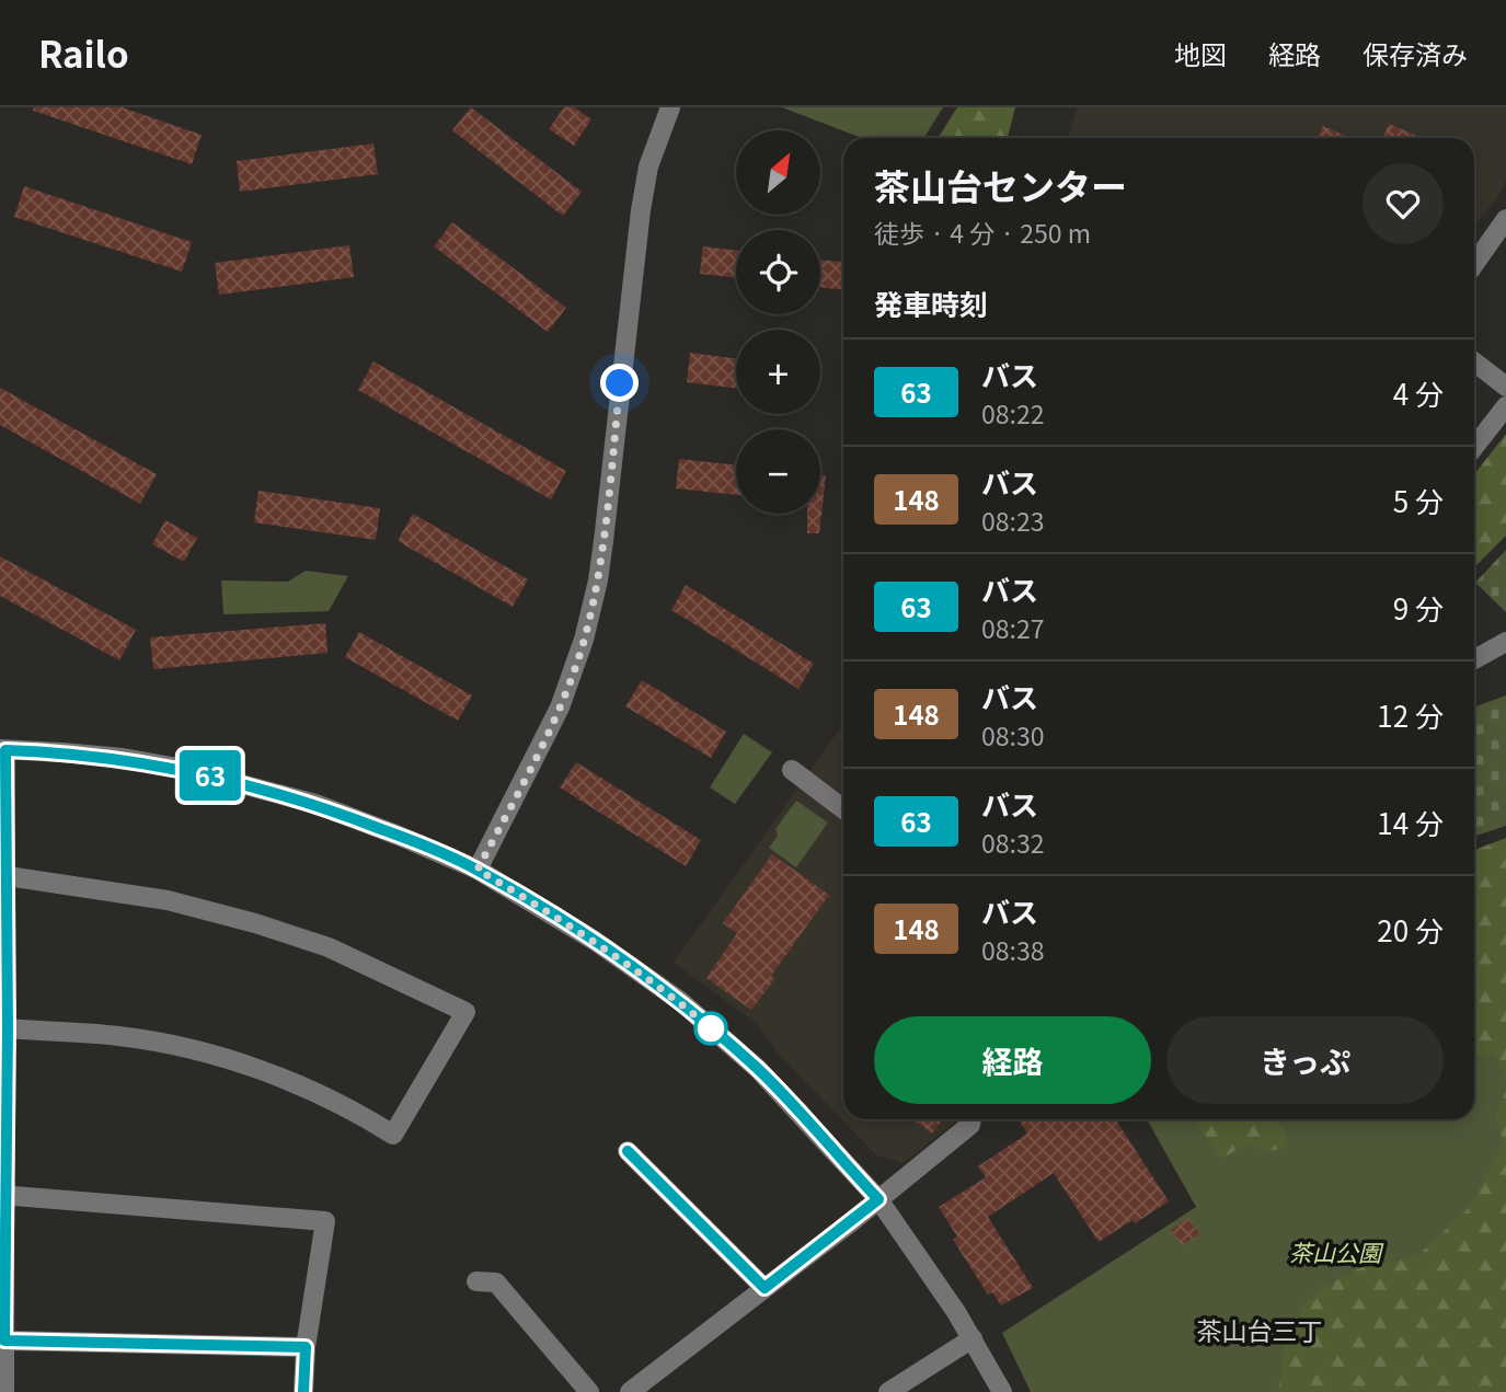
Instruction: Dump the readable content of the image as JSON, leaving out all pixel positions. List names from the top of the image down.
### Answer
{
  "districts": ["茶山台三丁"],
  "parks": ["茶山公園"],
  "lines": ["bus line 63"],
  "north": "top right",
  "page": {
    "header": "Railo",
    "nav": ["地図", "経路", "保存済み"],
    "on_map": "63",
    "map_buttons": ["+", "−"],
    "heading": [
      ["茶山台センター", "徒歩 · 4 分 · 250 m"],
      "発車時刻"
    ],
    "list": [
      {
        "mark": "63",
        "name": "バス",
        "note": "08:22",
        "value": "4 分"
      },
      {
        "mark": "148",
        "name": "バス",
        "note": "08:23",
        "value": "5 分"
      },
      {
        "mark": "63",
        "name": "バス",
        "note": "08:27",
        "value": "9 分"
      },
      {
        "mark": "148",
        "name": "バス",
        "note": "08:30",
        "value": "12 分"
      },
      {
        "mark": "63",
        "name": "バス",
        "note": "08:32",
        "value": "14 分"
      },
      {
        "mark": "148",
        "name": "バス",
        "note": "08:38",
        "value": "20 分"
      }
    ],
    "buttons": ["経路", "きっぷ"]
  }
}
